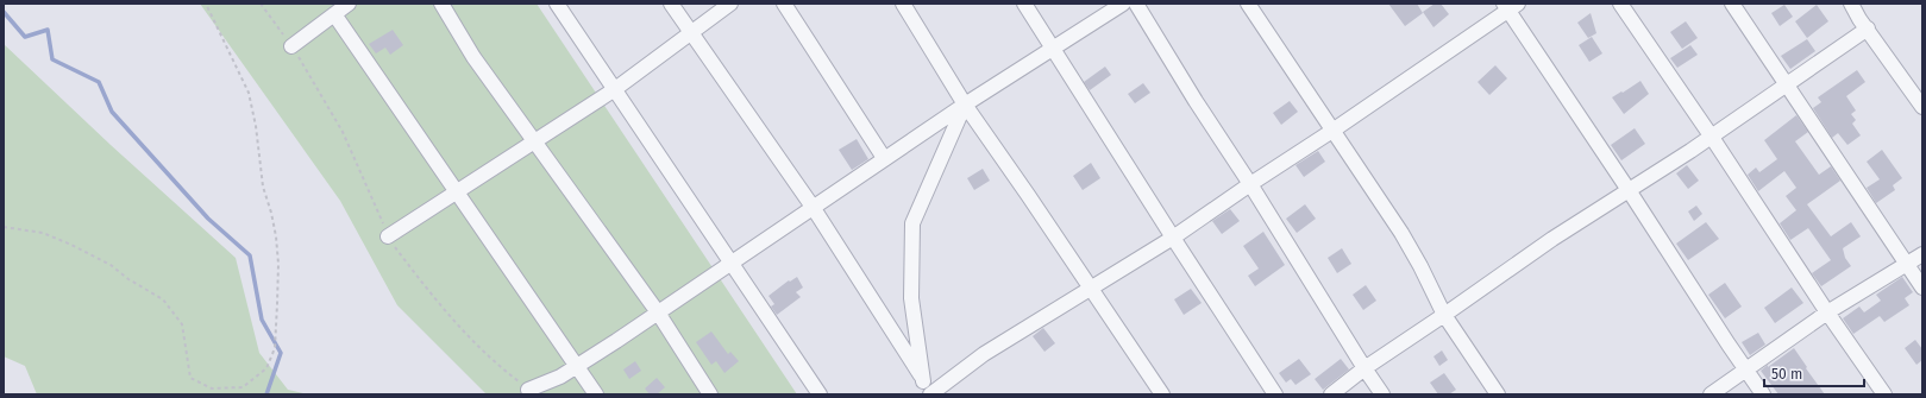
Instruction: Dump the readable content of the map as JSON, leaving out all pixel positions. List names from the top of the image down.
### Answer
{
  "scale_bar": "50 m"
}
